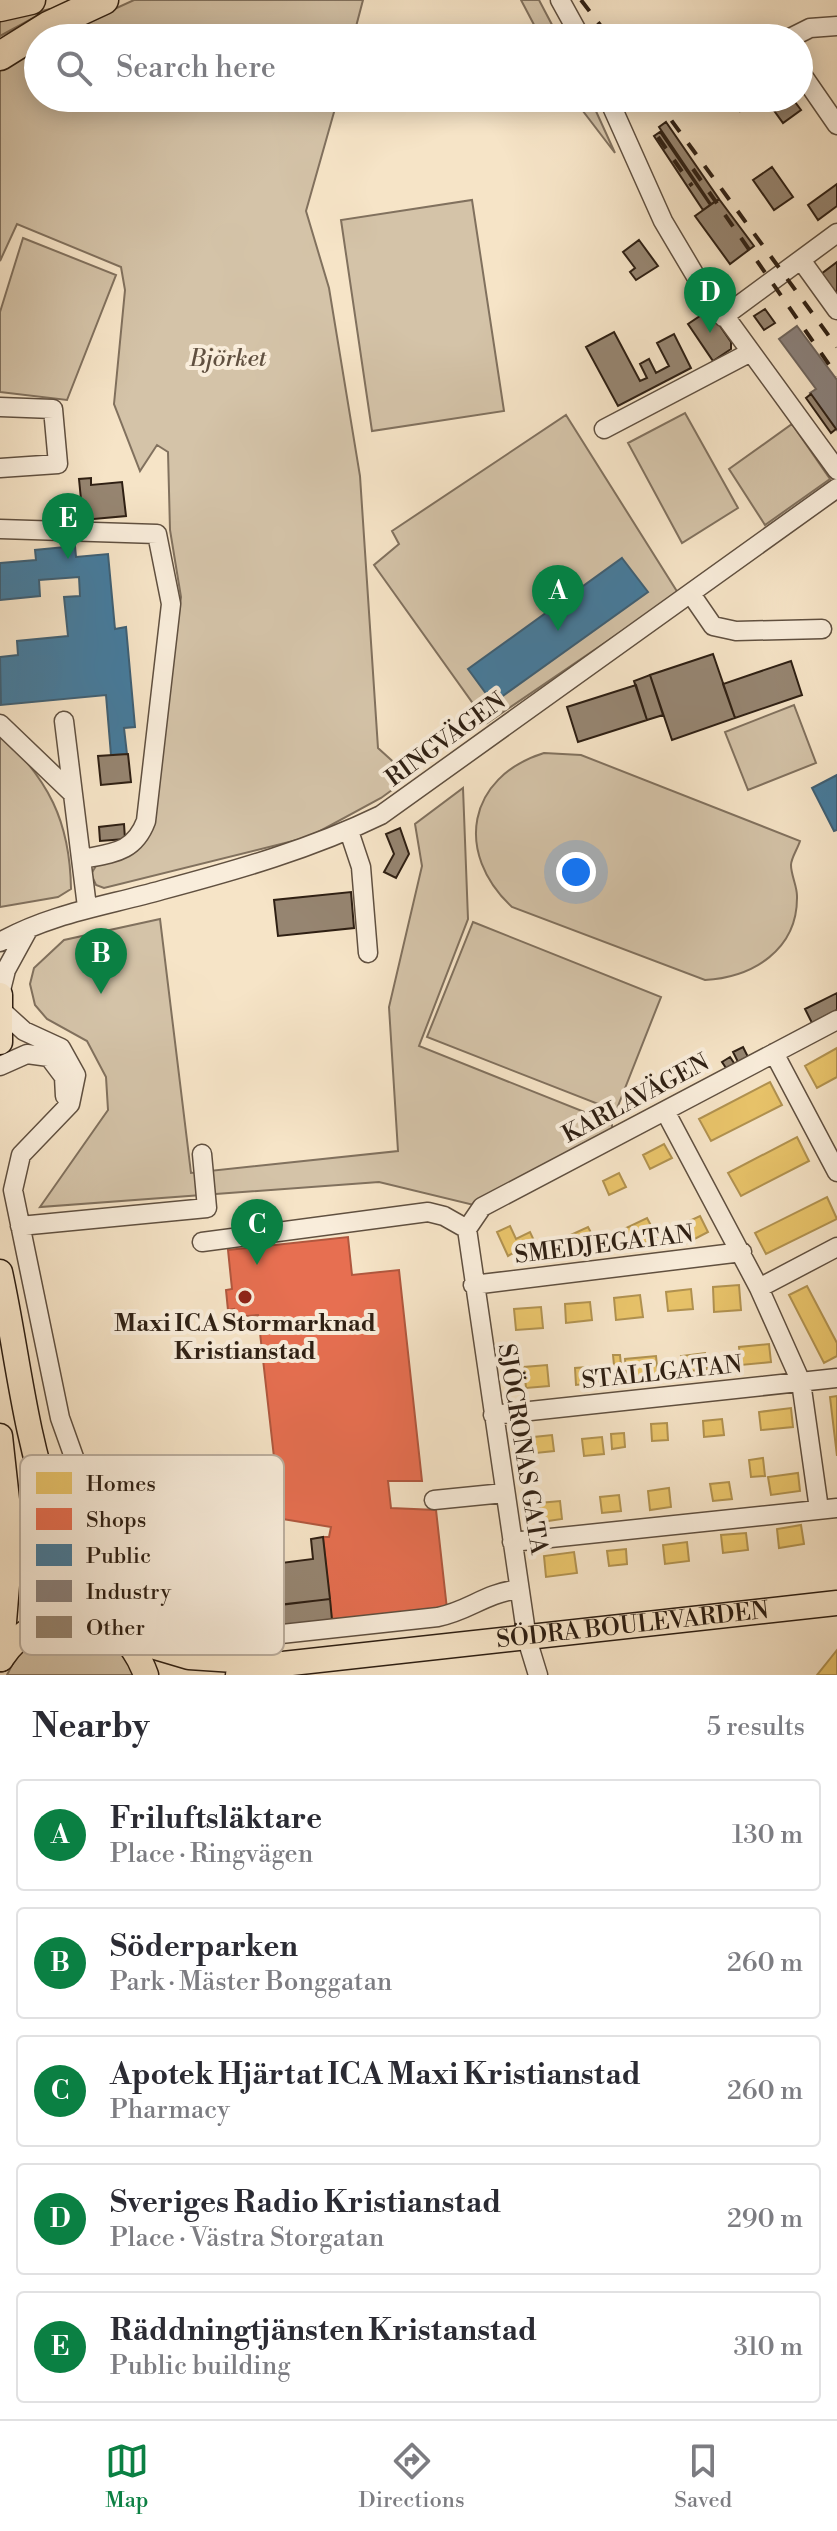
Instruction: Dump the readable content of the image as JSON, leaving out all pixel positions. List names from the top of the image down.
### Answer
{
  "streets": {
    "main road": ["SÖDRA BOULEVARDEN"],
    "street": [
      "RINGVÄGEN",
      "KARLAVÄGEN",
      "SMEDJEGATAN",
      "STALLGATAN",
      "SJÖCRONAS GATA"
    ]
  },
  "crossings": [
    ["KARLAVÄGEN", "SJÖCRONAS GATA"],
    ["SMEDJEGATAN", "SJÖCRONAS GATA"],
    ["STALLGATAN", "SJÖCRONAS GATA"],
    ["SJÖCRONAS GATA", "SÖDRA BOULEVARDEN"]
  ],
  "parks": ["Björket"],
  "places": ["Maxi ICA Stormarknad Kristianstad"],
  "legend": [
    "Homes",
    "Shops",
    "Public",
    "Industry",
    "Other"
  ],
  "page": {
    "search": "Search here",
    "pins": [
      "D",
      "E",
      "A",
      "B",
      "C"
    ],
    "heading": ["Nearby", "5 results"],
    "list": [
      {
        "mark": "A",
        "name": "Friluftsläktare",
        "note": "Place · Ringvägen",
        "value": "130 m"
      },
      {
        "mark": "B",
        "name": "Söderparken",
        "note": "Park · Mäster Bonggatan",
        "value": "260 m"
      },
      {
        "mark": "C",
        "name": "Apotek Hjärtat ICA Maxi Kristianstad",
        "note": "Pharmacy",
        "value": "260 m"
      },
      {
        "mark": "D",
        "name": "Sveriges Radio Kristianstad",
        "note": "Place · Västra Storgatan",
        "value": "290 m"
      },
      {
        "mark": "E",
        "name": "Räddningtjänsten Kristanstad",
        "note": "Public building",
        "value": "310 m"
      }
    ],
    "nav": ["Map", "Directions", "Saved"]
  }
}
